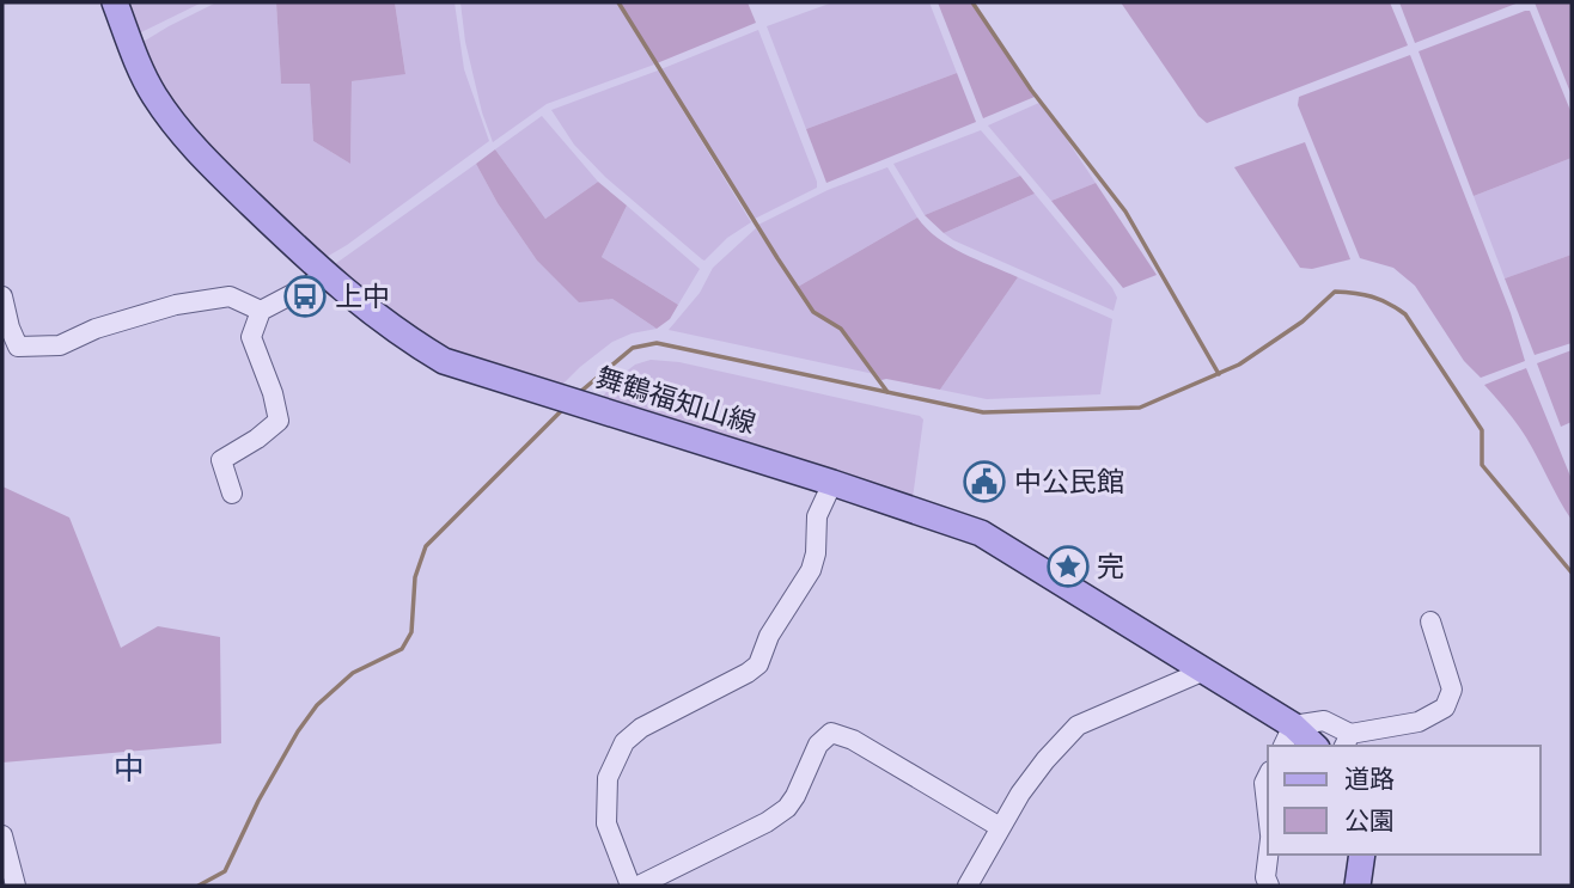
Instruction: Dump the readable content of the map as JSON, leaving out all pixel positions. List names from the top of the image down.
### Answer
{
  "streets": {
    "main road": ["舞鶴福知山線"]
  },
  "districts": ["中"],
  "places": {
    "bus stop": ["上中"],
    "public building": ["中公民館"],
    "place": ["完"]
  },
  "legend": ["道路", "公園"]
}
